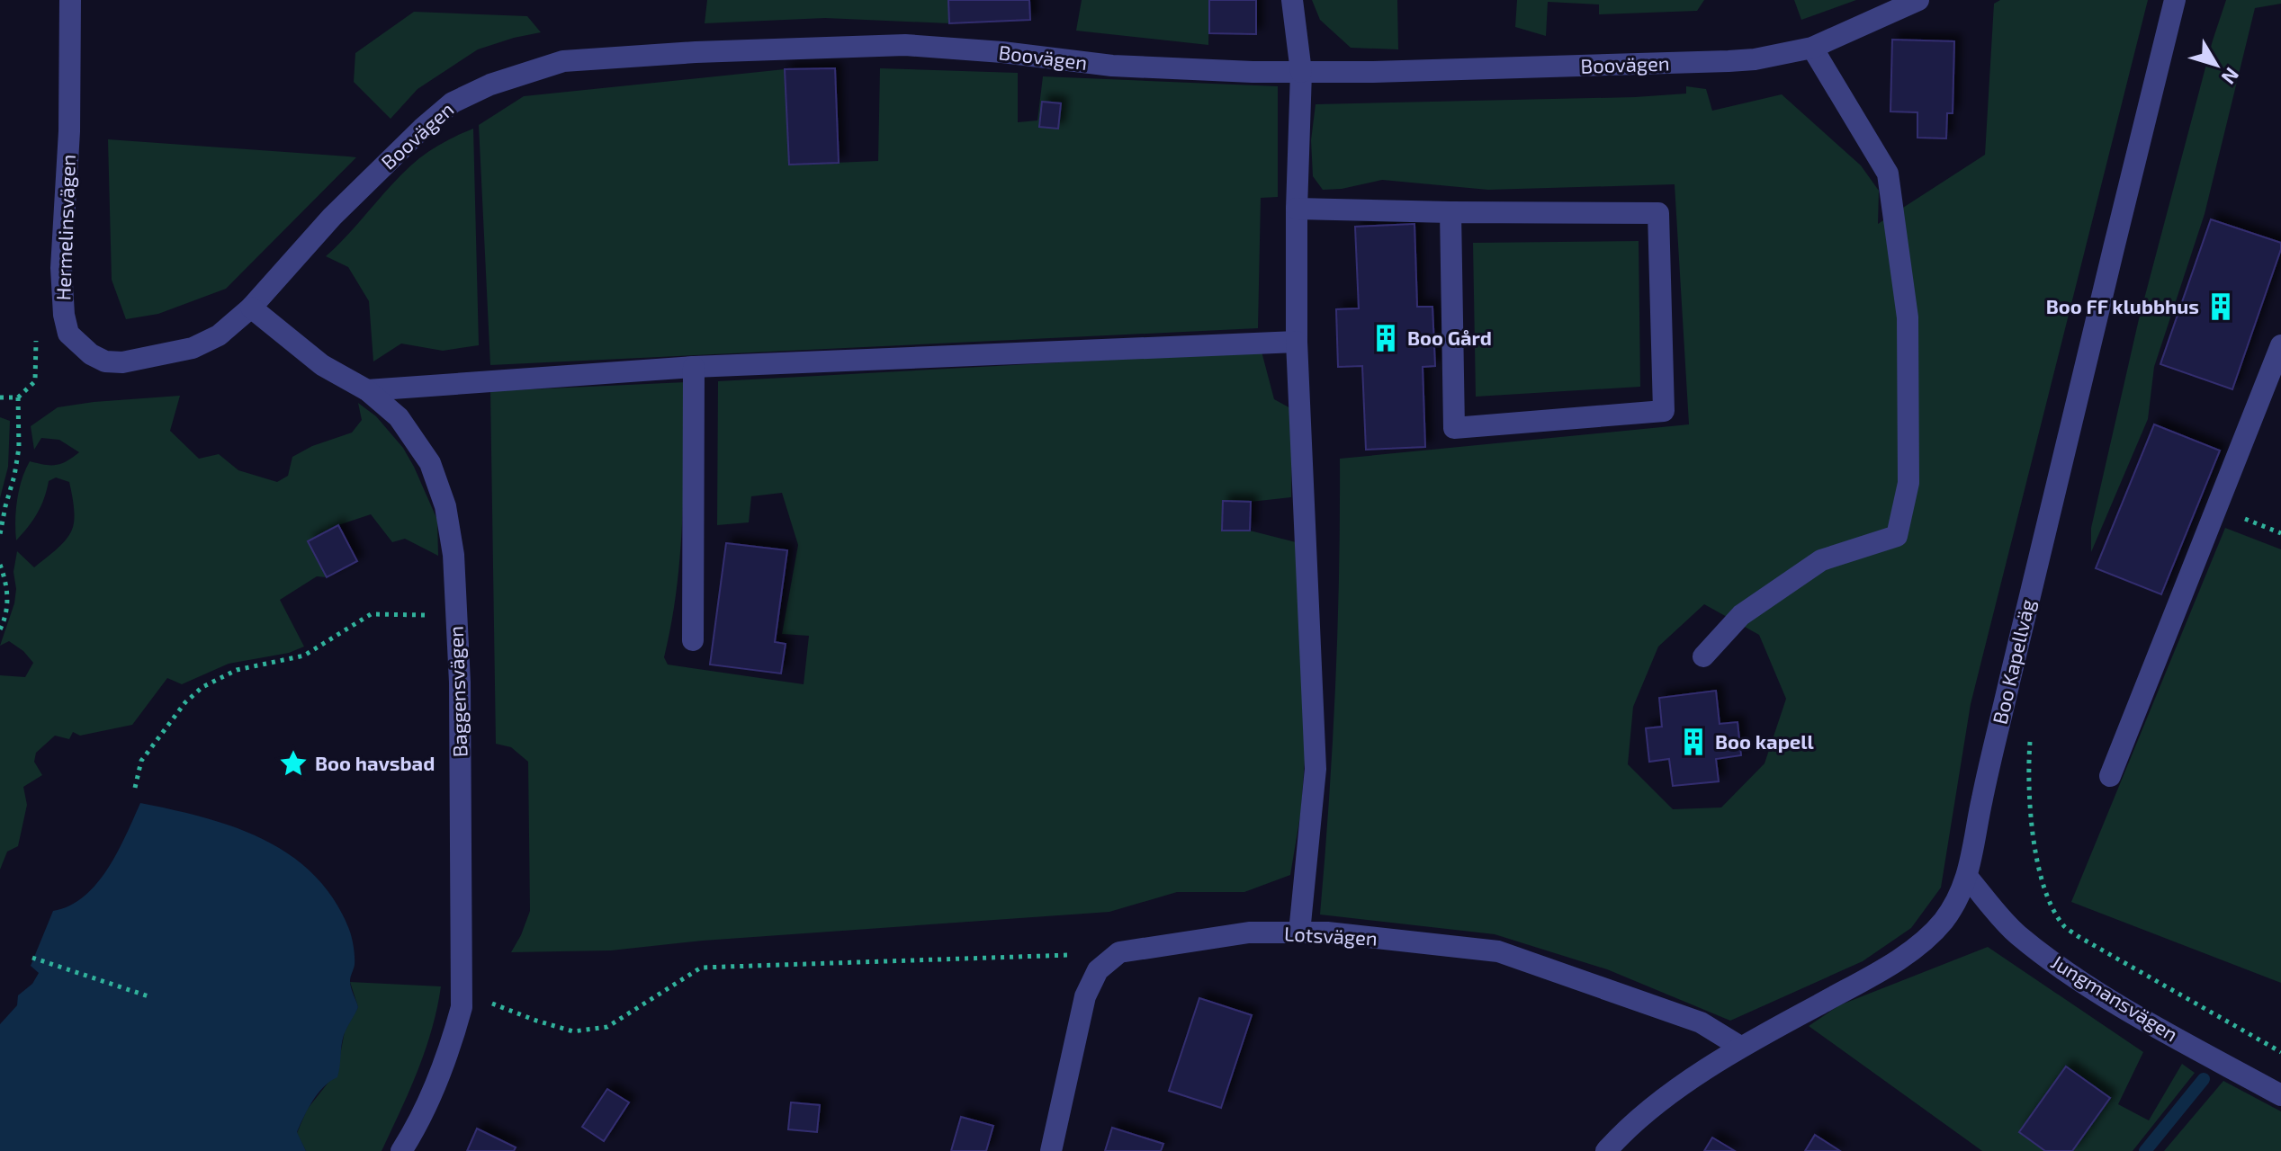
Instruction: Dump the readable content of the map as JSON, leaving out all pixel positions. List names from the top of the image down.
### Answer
{
  "streets": {
    "street": [
      "Boovägen",
      "Hermelinsvägen",
      "Boo Kapellväg",
      "Baggensvägen",
      "Lotsvägen",
      "Jungmansvägen"
    ]
  },
  "crossings": [
    ["Boovägen", "Hermelinsvägen"],
    ["Boovägen", "Baggensvägen"],
    ["Hermelinsvägen", "Baggensvägen"],
    ["Boo Kapellväg", "Lotsvägen"],
    ["Boo Kapellväg", "Jungmansvägen"]
  ],
  "places": {
    "building": ["Boo FF klubbhus", "Boo Gård", "Boo kapell"],
    "place": ["Boo havsbad"]
  },
  "north": "bottom right"
}
